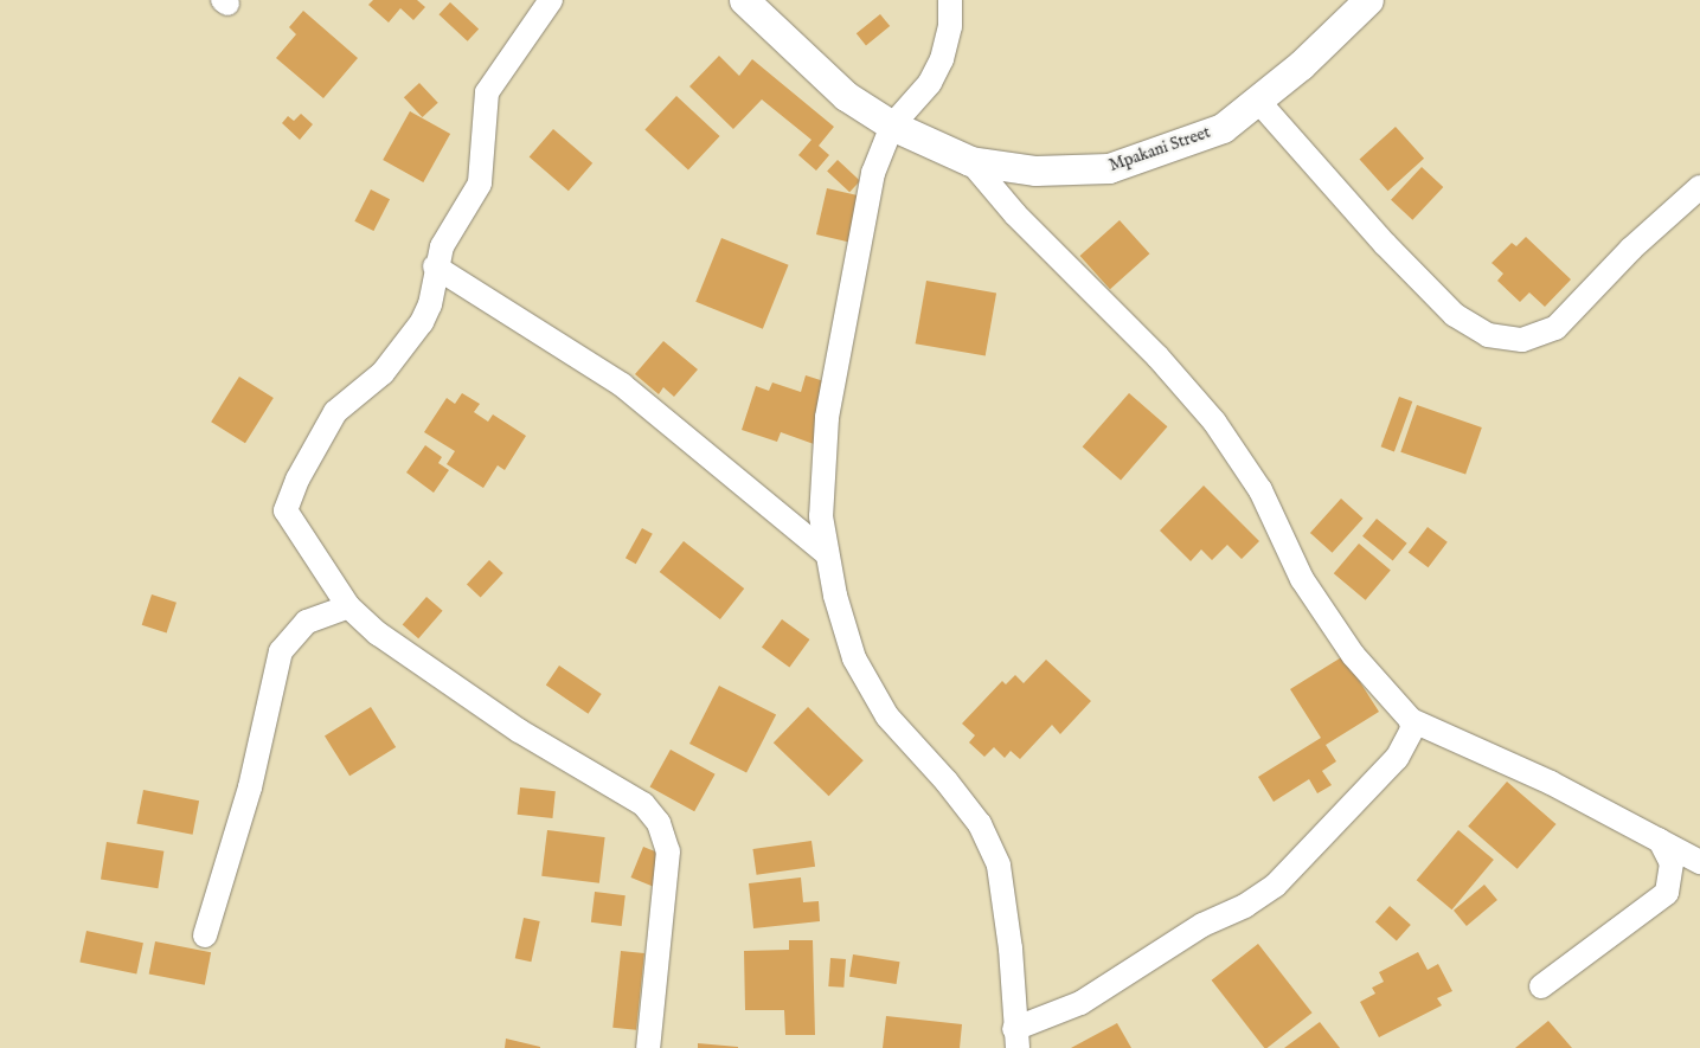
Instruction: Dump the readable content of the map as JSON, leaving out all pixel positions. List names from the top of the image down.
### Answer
{
  "streets": {
    "street": ["Mpakani Street"]
  }
}
